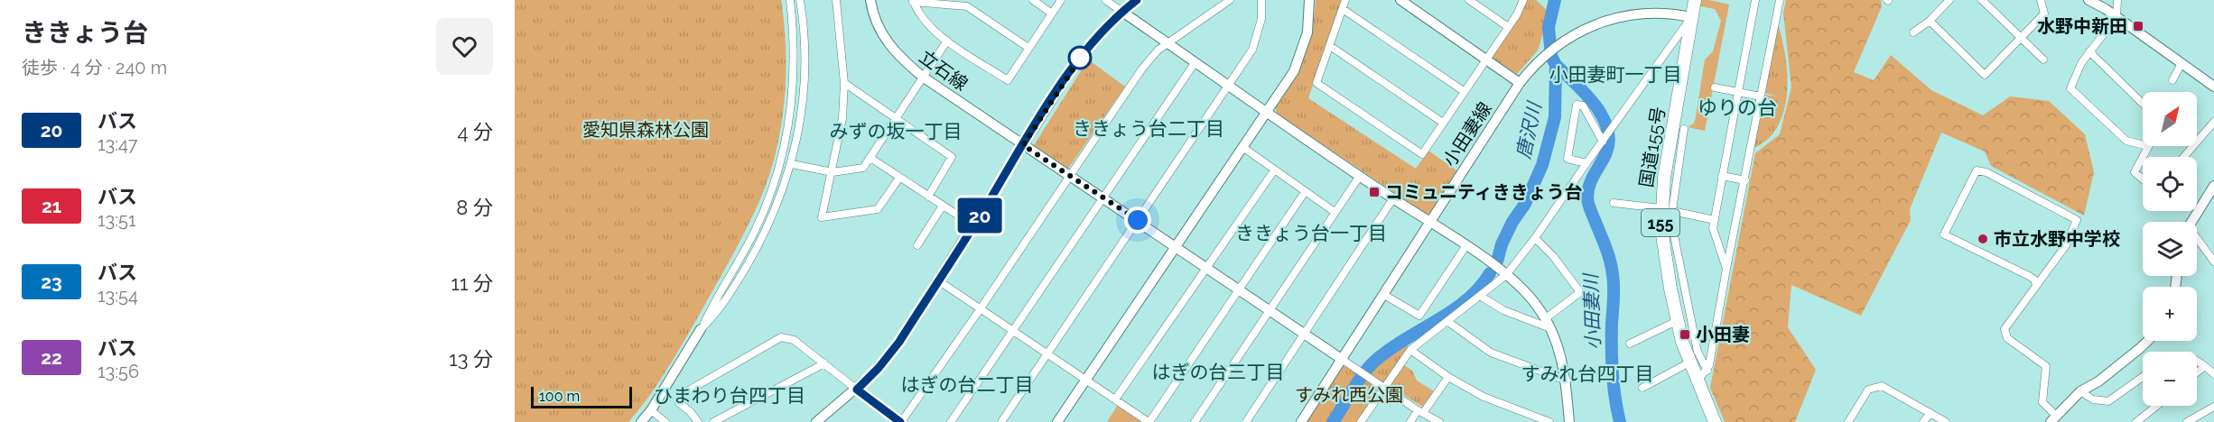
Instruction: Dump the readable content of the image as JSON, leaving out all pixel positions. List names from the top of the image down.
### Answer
{
  "streets": {
    "highway": ["国道155号", "155"],
    "street": ["立石線", "小田妻線"]
  },
  "crossings": [
    ["立石線", "小田妻線"],
    ["小田妻線", "国道155号"]
  ],
  "districts": [
    "小田妻町一丁目",
    "ゆりの台",
    "ききょう台二丁目",
    "みずの坂一丁目",
    "ききょう台一丁目",
    "はぎの台三丁目",
    "すみれ台四丁目",
    "はぎの台二丁目",
    "ひまわり台四丁目"
  ],
  "water": ["唐沢川", "小田妻川"],
  "parks": ["愛知県森林公園", "すみれ西公園"],
  "places": {
    "transit": ["水野中新田", "コミュニティききょう台", "小田妻"],
    "other": ["市立水野中学校"]
  },
  "lines": ["bus line 20"],
  "scale_bar": "100 m",
  "north": "top right",
  "page": {
    "heading": ["ききょう台", "徒歩 · 4 分 · 240 m"],
    "on_map": "20",
    "list": [
      {
        "mark": "20",
        "name": "バス",
        "note": "13:47",
        "value": "4 分"
      },
      {
        "mark": "21",
        "name": "バス",
        "note": "13:51",
        "value": "8 分"
      },
      {
        "mark": "23",
        "name": "バス",
        "note": "13:54",
        "value": "11 分"
      },
      {
        "mark": "22",
        "name": "バス",
        "note": "13:56",
        "value": "13 分"
      }
    ],
    "map_buttons": ["+", "−"],
    "scale": "100 m"
  }
}
